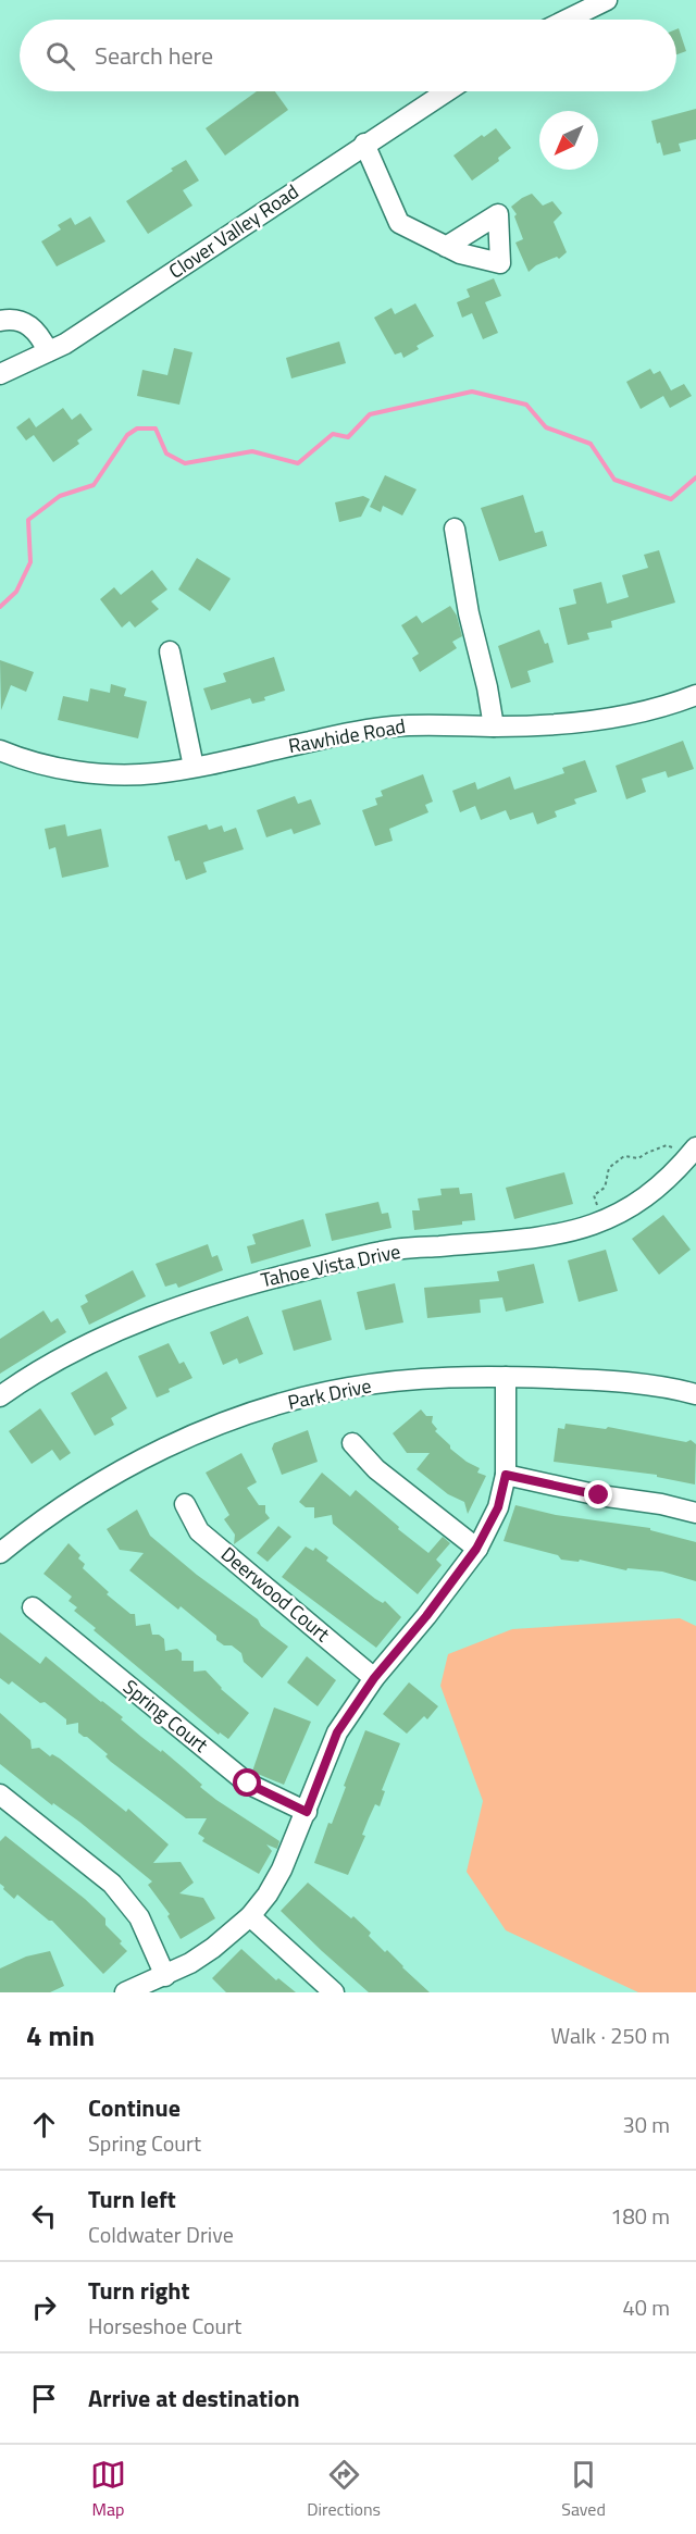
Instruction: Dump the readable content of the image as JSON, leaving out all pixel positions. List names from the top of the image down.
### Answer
{
  "streets": {
    "street": [
      "Clover Valley Road",
      "Rawhide Road",
      "Tahoe Vista Drive",
      "Park Drive",
      "Deerwood Court",
      "Spring Court"
    ]
  },
  "north": "bottom left",
  "page": {
    "search": "Search here",
    "heading": ["4 min", "Walk · 250 m"],
    "list": [
      ["Continue", "Spring Court", "30 m"],
      ["Turn left", "Coldwater Drive", "180 m"],
      ["Turn right", "Horseshoe Court", "40 m"],
      "Arrive at destination"
    ],
    "nav": ["Map", "Directions", "Saved"]
  }
}
